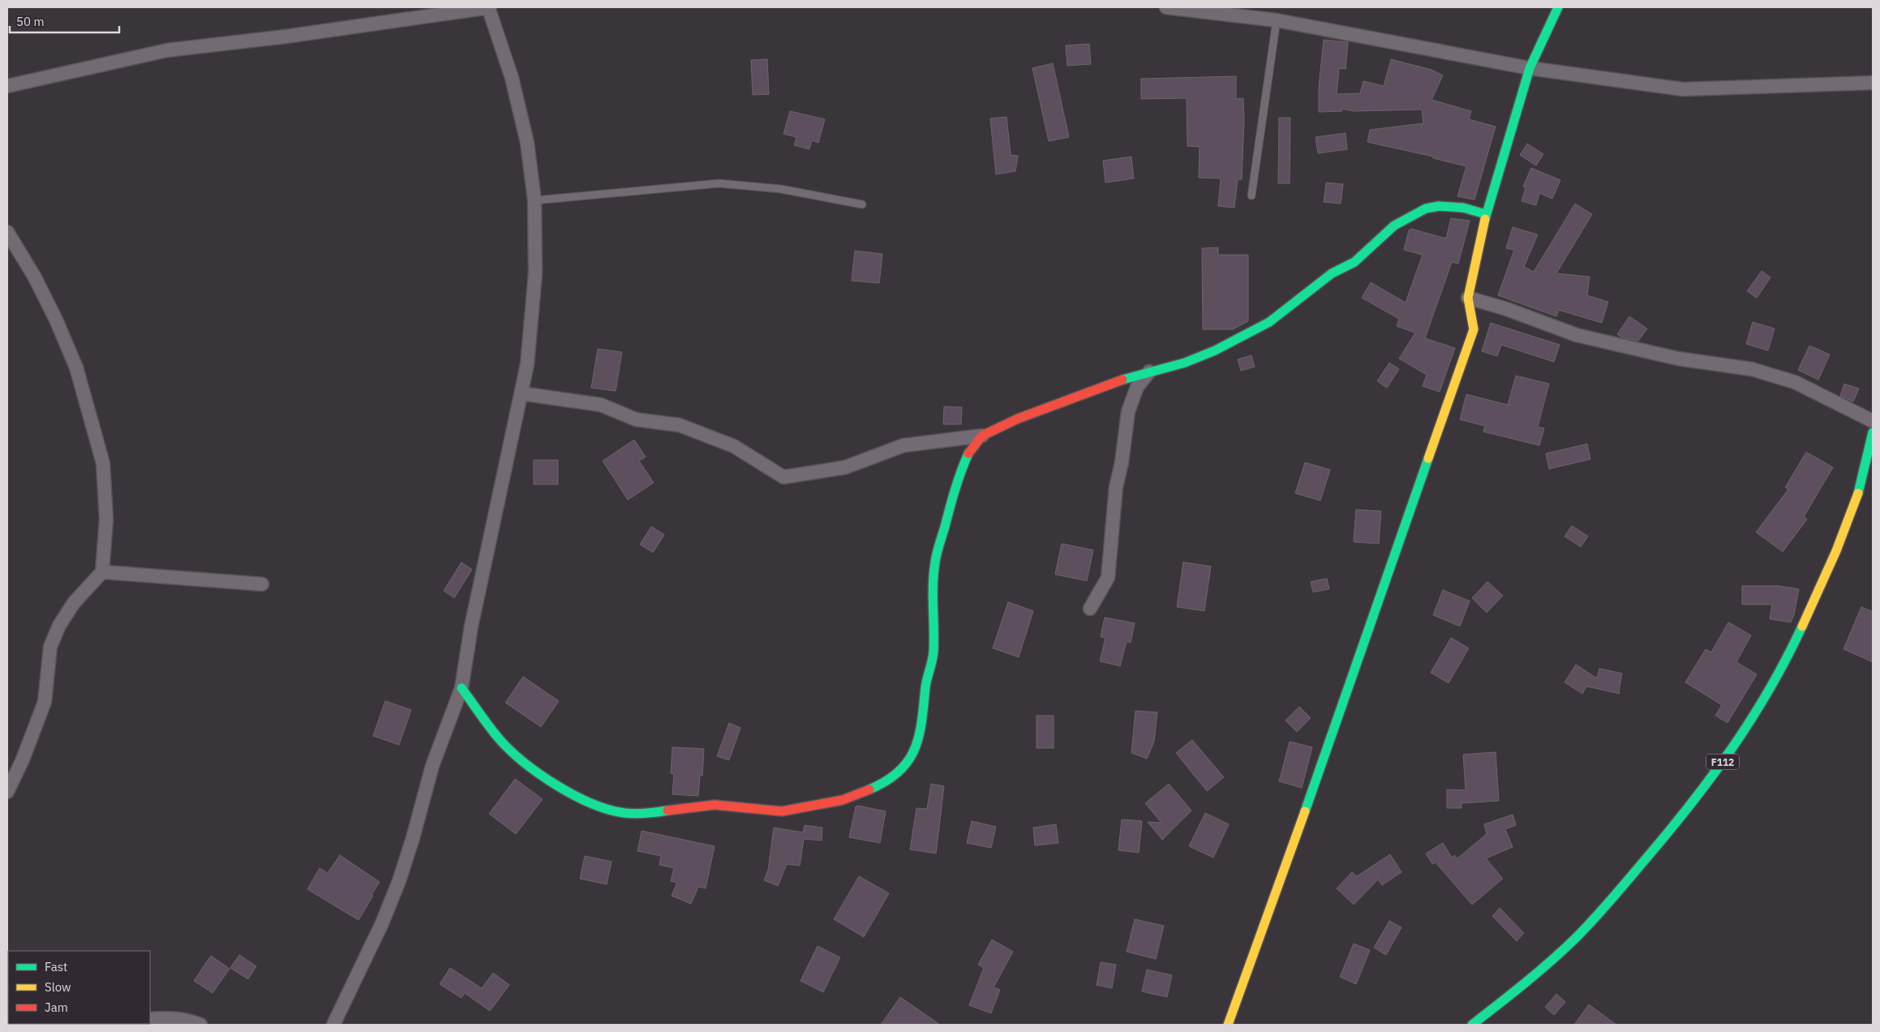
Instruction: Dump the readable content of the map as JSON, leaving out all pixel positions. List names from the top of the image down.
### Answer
{
  "streets": {
    "street": ["F112"]
  },
  "legend": ["Fast", "Slow", "Jam"],
  "scale_bar": "50 m"
}
